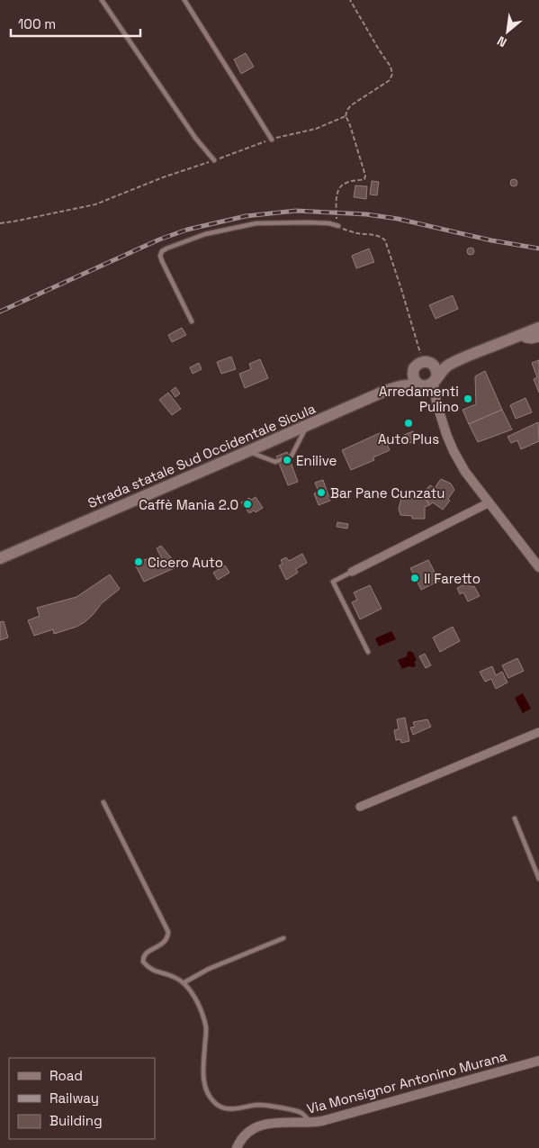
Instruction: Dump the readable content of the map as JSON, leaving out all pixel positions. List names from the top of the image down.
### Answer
{
  "streets": {
    "main road": ["Strada statale Sud Occidentale Sicula"],
    "street": ["Via Monsignor Antonino Murana"]
  },
  "places": [
    "Arredamenti Pulino",
    "Auto Plus",
    "Enilive",
    "Bar Pane Cunzatu",
    "Caffè Mania 2.0",
    "Cicero Auto",
    "Il Faretto"
  ],
  "legend": ["Road", "Railway", "Building"],
  "scale_bar": "100 m",
  "north": "bottom left"
}
